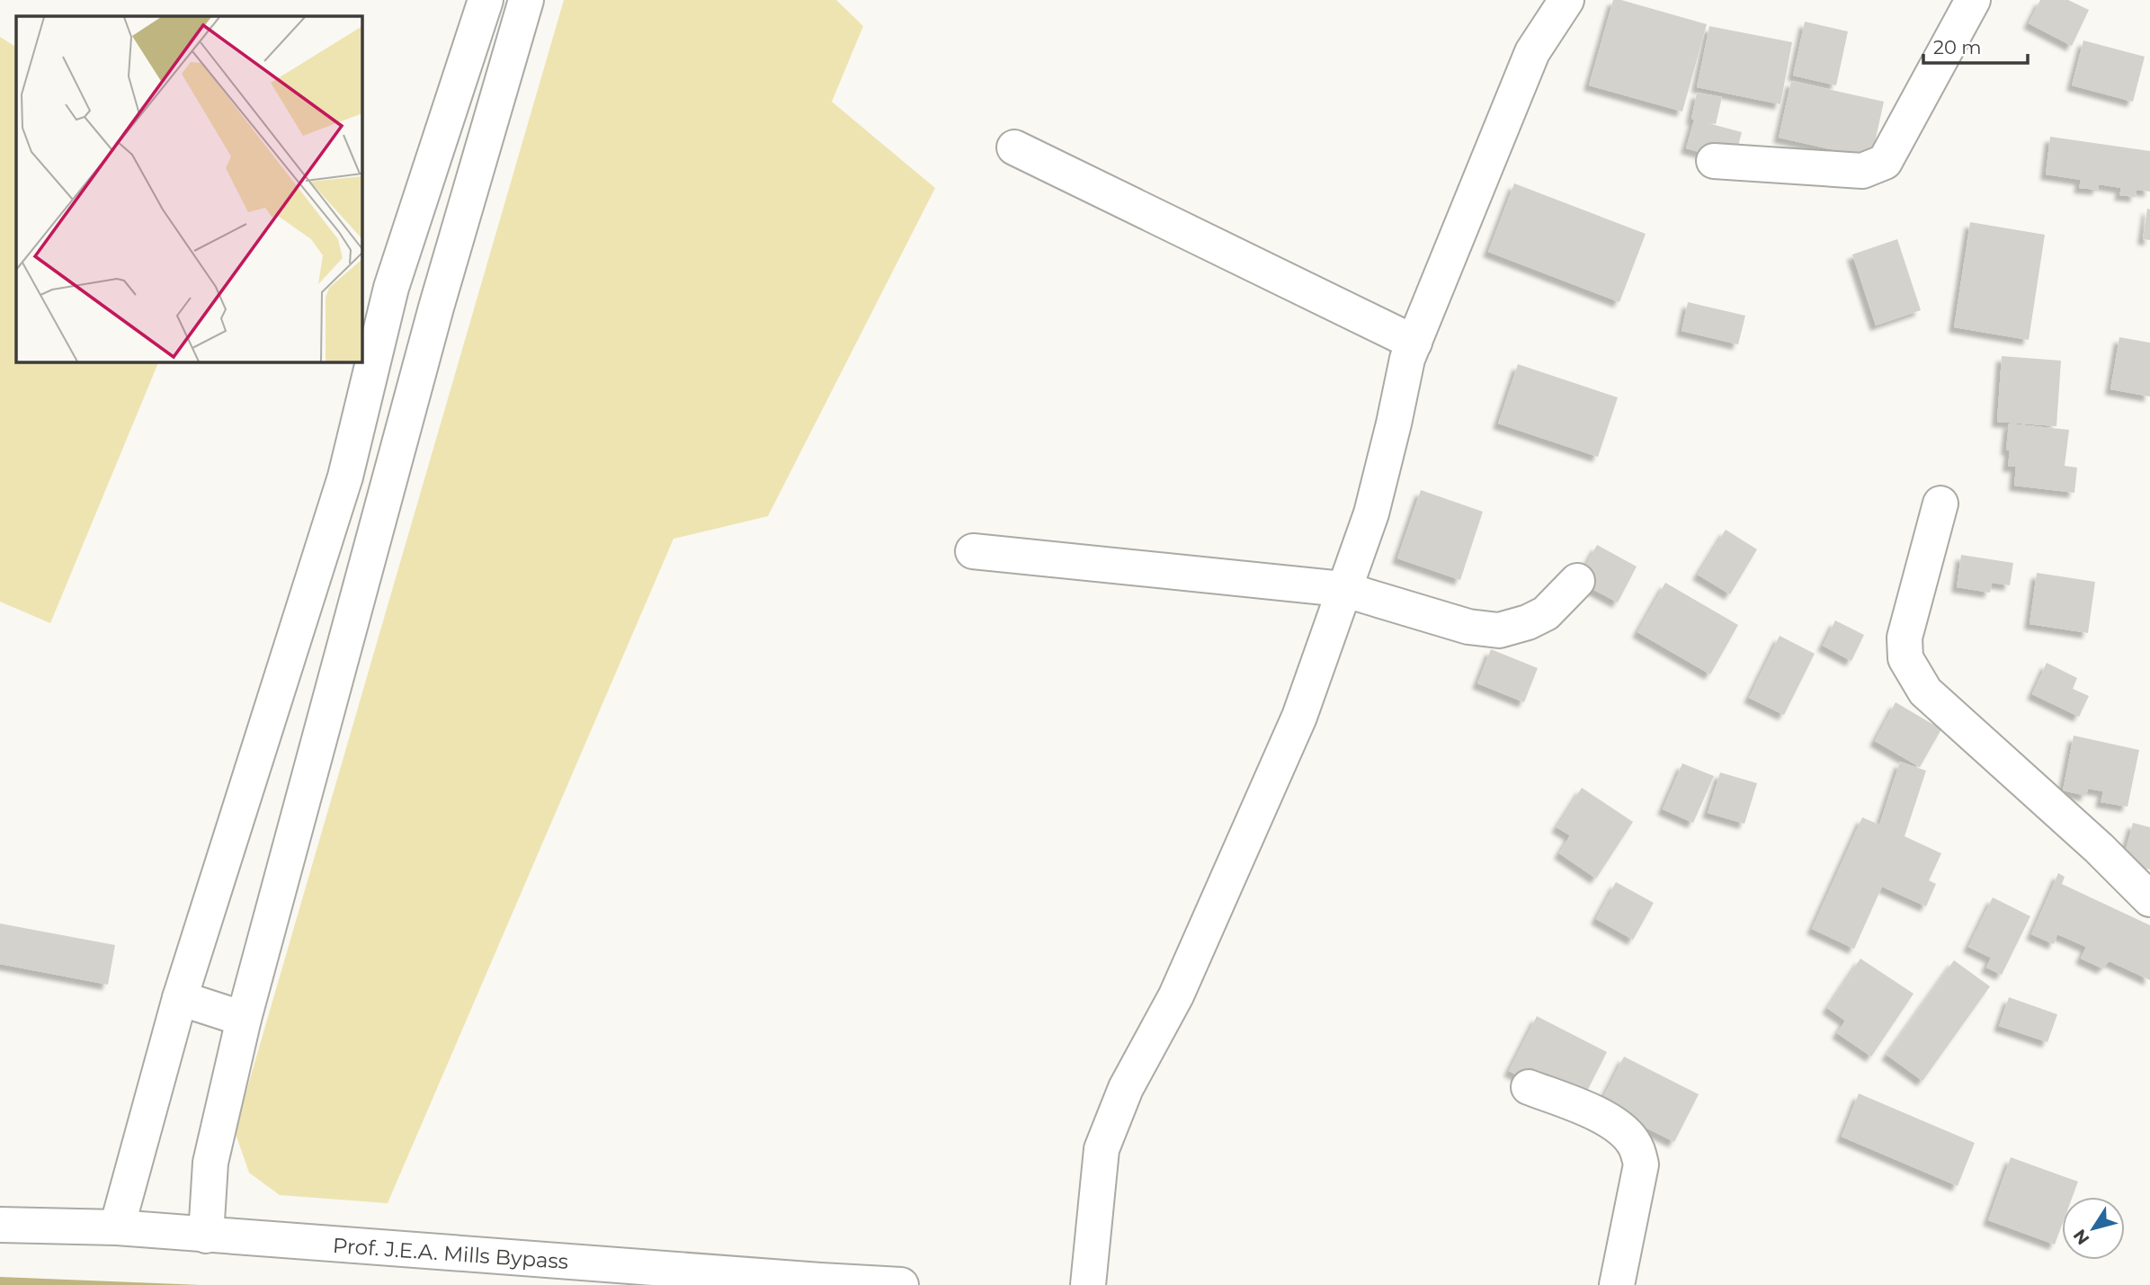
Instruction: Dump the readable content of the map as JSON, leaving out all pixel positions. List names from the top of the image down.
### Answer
{
  "streets": {
    "street": ["Prof. J.E.A. Mills Bypass"]
  },
  "scale_bar": "20 m",
  "north": "bottom left"
}
